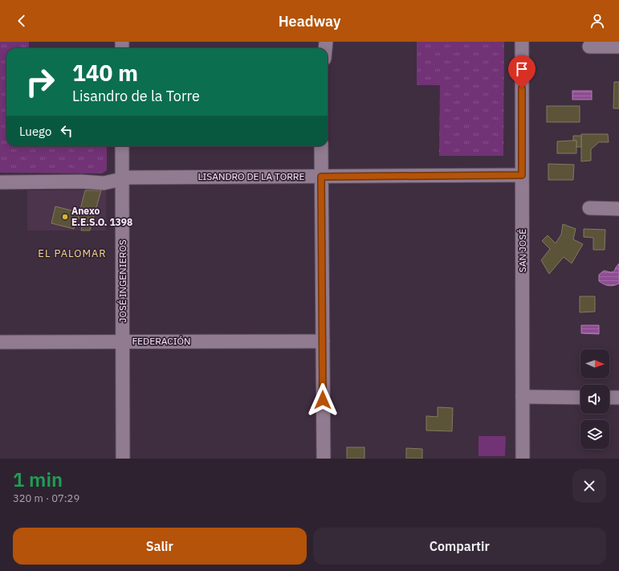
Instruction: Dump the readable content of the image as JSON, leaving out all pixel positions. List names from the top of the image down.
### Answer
{
  "streets": {
    "street": [
      "LISANDRO DE LA TORRE",
      "SAN JOSÉ",
      "JOSÉ INGENIEROS",
      "FEDERACIÓN"
    ]
  },
  "crossings": [
    ["LISANDRO DE LA TORRE", "SAN JOSÉ"],
    ["LISANDRO DE LA TORRE", "JOSÉ INGENIEROS"],
    ["JOSÉ INGENIEROS", "FEDERACIÓN"]
  ],
  "districts": ["EL PALOMAR"],
  "places": ["Anexo E.E.S.O. 1398"],
  "north": "right",
  "page": {
    "header": "Headway",
    "turn": ["140 m", "Lisandro de la Torre"],
    "then": "Luego",
    "heading": ["1 min", "320 m · 07:29"],
    "buttons": ["Salir", "Compartir"]
  }
}
